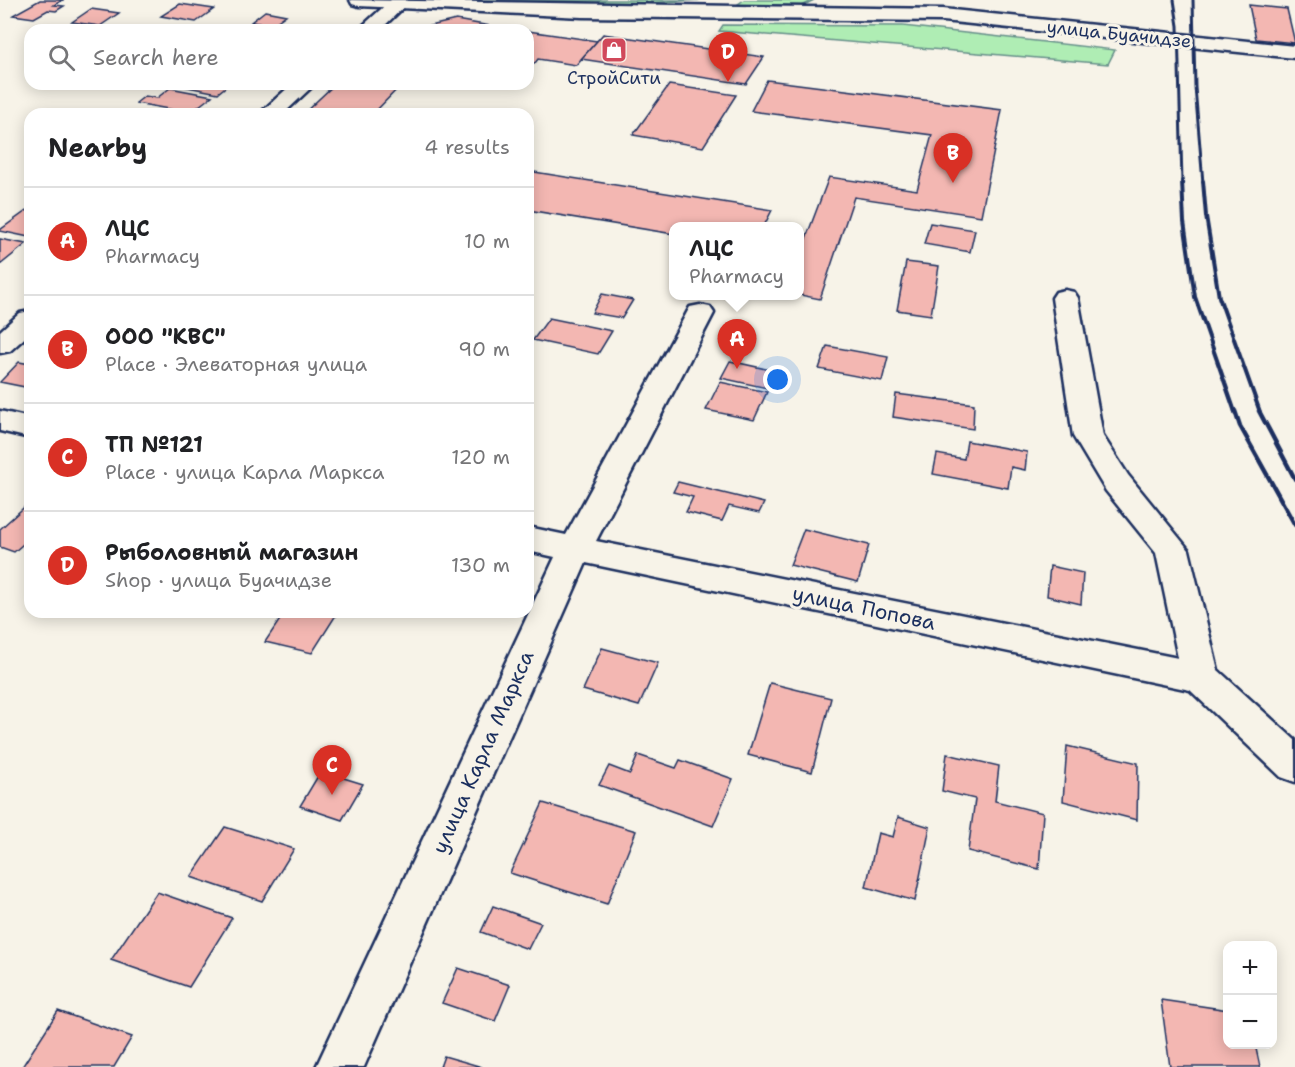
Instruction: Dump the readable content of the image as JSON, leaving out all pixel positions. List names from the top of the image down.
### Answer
{
  "streets": {
    "street": ["улица Буачидзе", "улица Попова", "улица Карла Маркса"]
  },
  "crossings": [
    ["улица Попова", "улица Карла Маркса"]
  ],
  "places": {
    "shop": ["СтройСити"]
  },
  "page": {
    "search": "Search here",
    "pins": [
      "D",
      "B",
      "A",
      "C"
    ],
    "heading": ["Nearby", "4 results"],
    "list": [
      {
        "mark": "A",
        "name": "ЛЦС",
        "note": "Pharmacy",
        "value": "10 m"
      },
      {
        "mark": "B",
        "name": "ООО \"КВС\"",
        "note": "Place · Элеваторная улица",
        "value": "90 m"
      },
      {
        "mark": "C",
        "name": "ТП №121",
        "note": "Place · улица Карла Маркса",
        "value": "120 m"
      },
      {
        "mark": "D",
        "name": "Рыболовный магазин",
        "note": "Shop · улица Буачидзе",
        "value": "130 m"
      }
    ],
    "popup": ["ЛЦС", "Pharmacy"],
    "map_buttons": ["+", "−"]
  }
}
